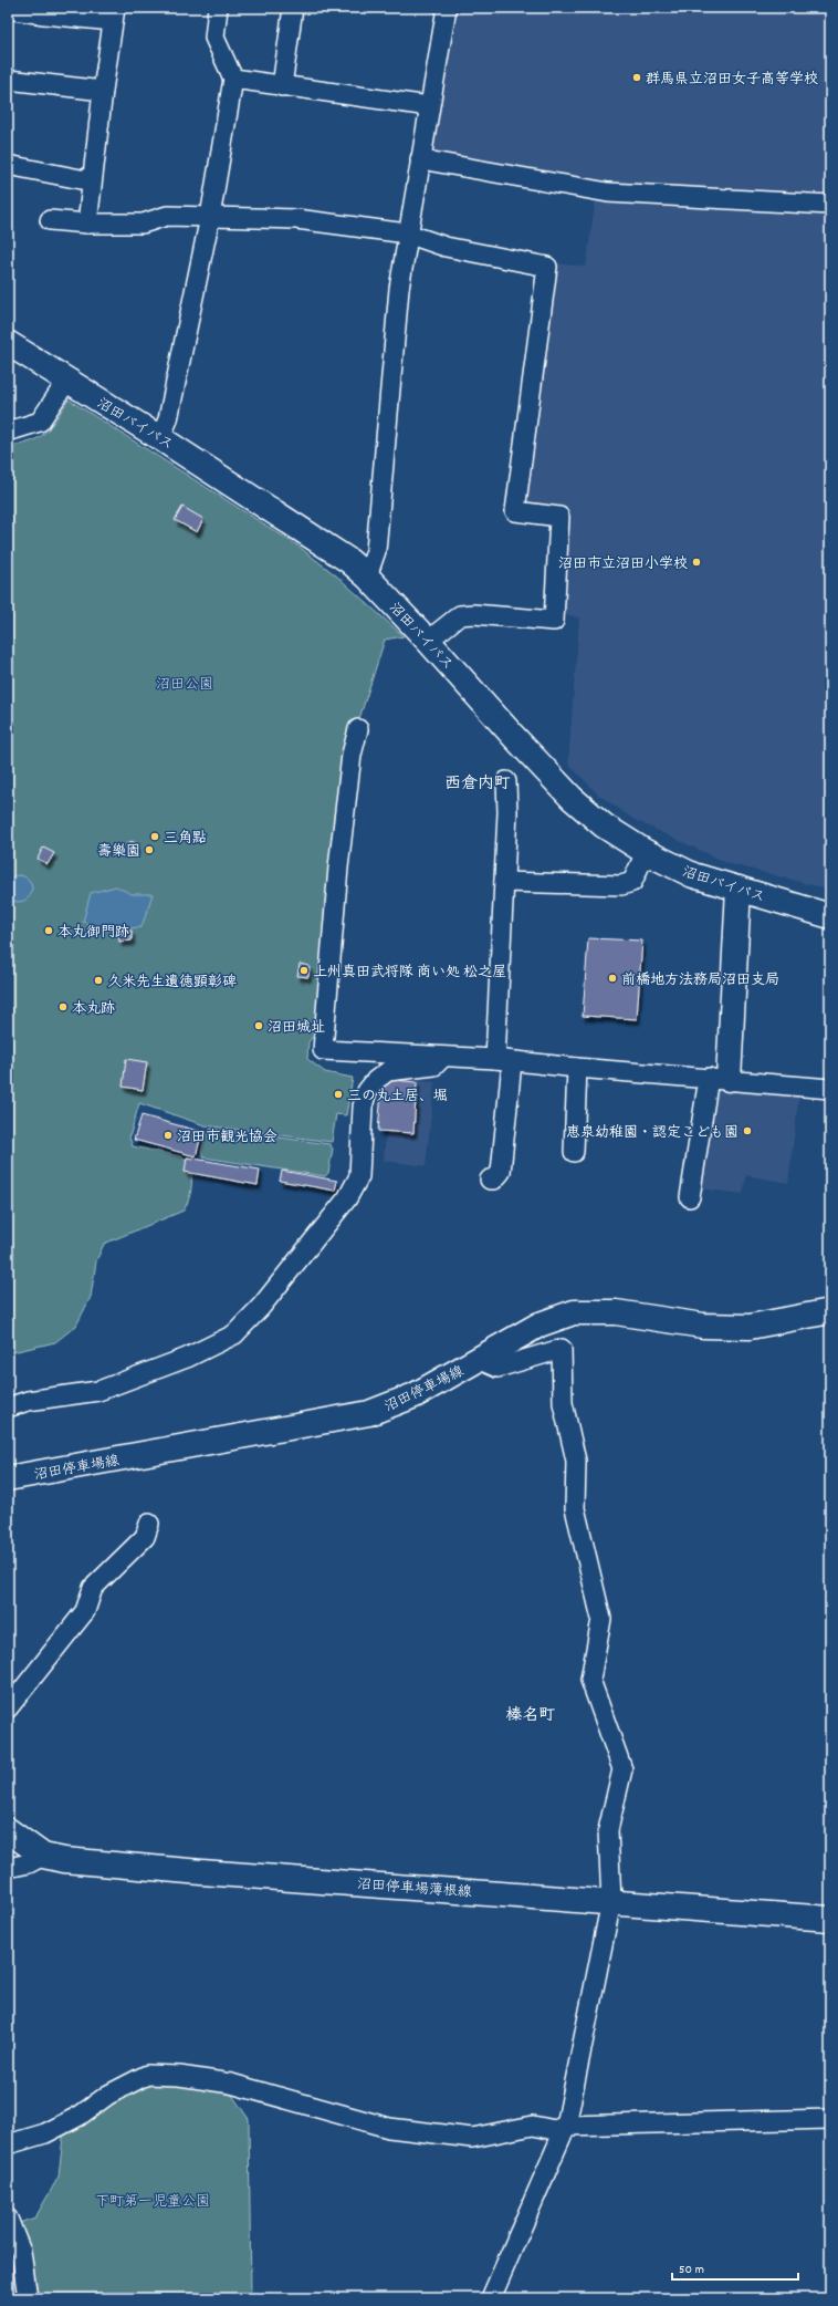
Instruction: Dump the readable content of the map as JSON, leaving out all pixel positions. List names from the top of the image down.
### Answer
{
  "streets": {
    "main road": ["沼田バイパス", "沼田停車場線", "沼田停車場薄根線"]
  },
  "districts": ["西倉内町", "榛名町"],
  "parks": ["沼田公園", "下町第一児童公園"],
  "places": [
    "群馬県立沼田女子高等学校",
    "沼田市立沼田小学校",
    "三角點",
    "壽樂園",
    "本丸御門跡",
    "上州真田武将隊 商い処 松之屋",
    "前橋地方法務局沼田支局",
    "久米先生遺徳顕彰碑",
    "本丸跡",
    "沼田城址",
    "三の丸土居、堀",
    "恵泉幼稚園・認定こども園",
    "沼田市観光協会"
  ],
  "scale_bar": "50 m"
}
